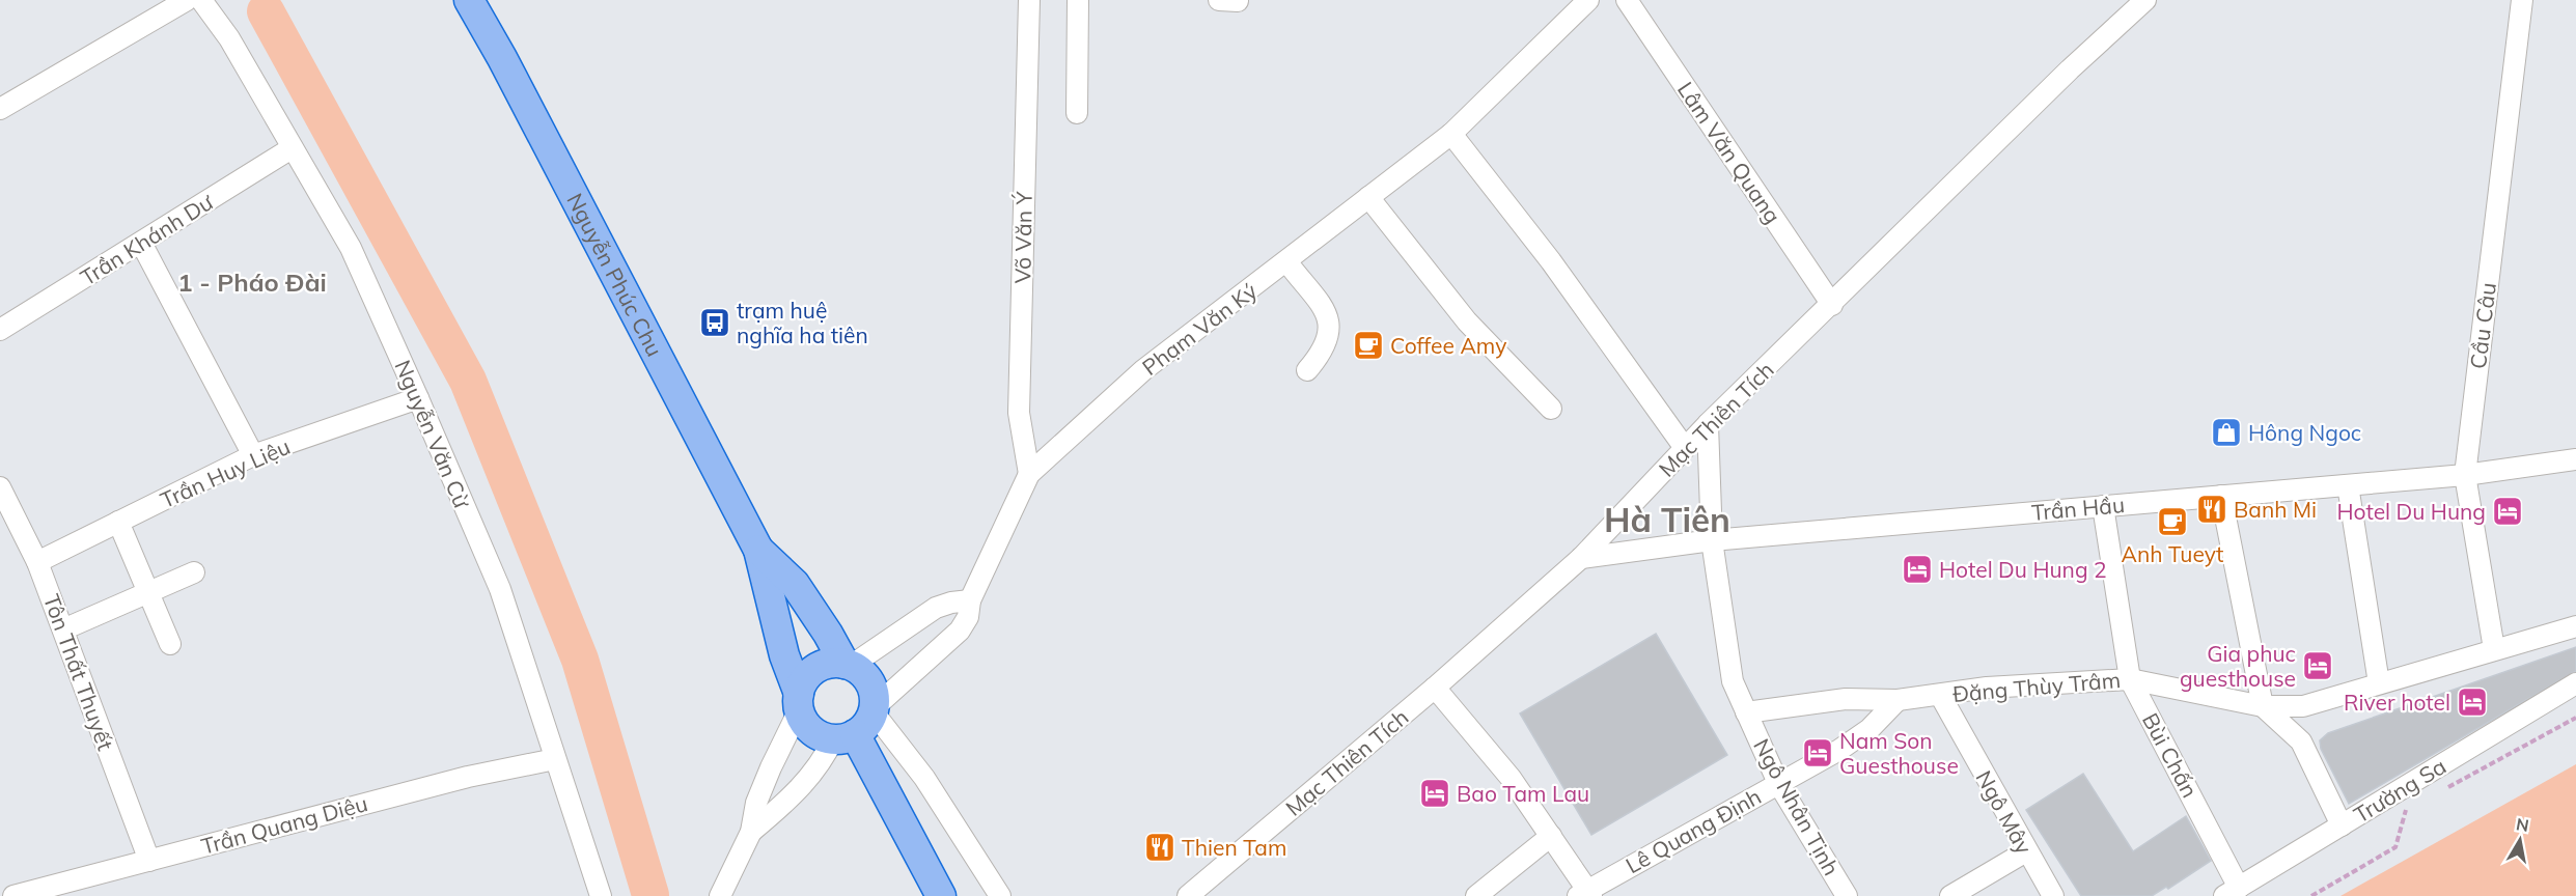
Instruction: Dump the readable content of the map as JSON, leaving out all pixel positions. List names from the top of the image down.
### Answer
{
  "streets": {
    "highway": ["Nguyễn Phúc Chu"],
    "street": [
      "Lâm Văn Quang",
      "Võ Văn Ý",
      "Trần Khánh Dư",
      "Cầu Câu",
      "Phạm Văn Ký",
      "Mạc Thiên Tích",
      "Nguyễn Văn Cừ",
      "Trần Huy Liệu",
      "Trần Hầu",
      "Tôn Thất Thuyết",
      "Đặng Thùy Trâm",
      "Bùi Chấn",
      "Trường Sa",
      "Ngô Nhân Tịnh",
      "Ngô Mây",
      "Trần Quang Diệu",
      "Lê Quang Định"
    ]
  },
  "crossings": [
    ["Lâm Văn Quang", "Mạc Thiên Tích"],
    ["Võ Văn Ý", "Phạm Văn Ký"],
    ["Trần Khánh Dư", "Nguyễn Văn Cừ"],
    ["Nguyễn Phúc Chu", "Phạm Văn Ký"],
    ["Cầu Câu", "Trần Hầu"],
    ["Cầu Câu", "Đặng Thùy Trâm"],
    ["Mạc Thiên Tích", "Trần Hầu"],
    ["Mạc Thiên Tích", "Ngô Nhân Tịnh"],
    ["Nguyễn Văn Cừ", "Trần Huy Liệu"],
    ["Nguyễn Văn Cừ", "Trần Quang Diệu"],
    ["Trần Huy Liệu", "Tôn Thất Thuyết"],
    ["Trần Hầu", "Bùi Chấn"],
    ["Trần Hầu", "Ngô Nhân Tịnh"],
    ["Tôn Thất Thuyết", "Trần Quang Diệu"],
    ["Đặng Thùy Trâm", "Bùi Chấn"],
    ["Đặng Thùy Trâm", "Ngô Nhân Tịnh"],
    ["Đặng Thùy Trâm", "Ngô Mây"],
    ["Đặng Thùy Trâm", "Lê Quang Định"],
    ["Bùi Chấn", "Trường Sa"],
    ["Ngô Nhân Tịnh", "Lê Quang Định"]
  ],
  "districts": ["1 - Pháo Đài", "Hà Tiên"],
  "places": {
    "bus stop": ["trạm huệ nghĩa ha tiên"],
    "cafe": ["Coffee Amy", "Anh Tueyt"],
    "shop": ["Hông Ngoc"],
    "restaurant": ["Banh Mi", "Thien Tam"],
    "hotel": [
      "Hotel Du Hung",
      "Hotel Du Hung 2",
      "Gia phuc guesthouse",
      "River hotel",
      "Nam Son Guesthouse",
      "Bao Tam Lau"
    ]
  },
  "north": "top"
}
